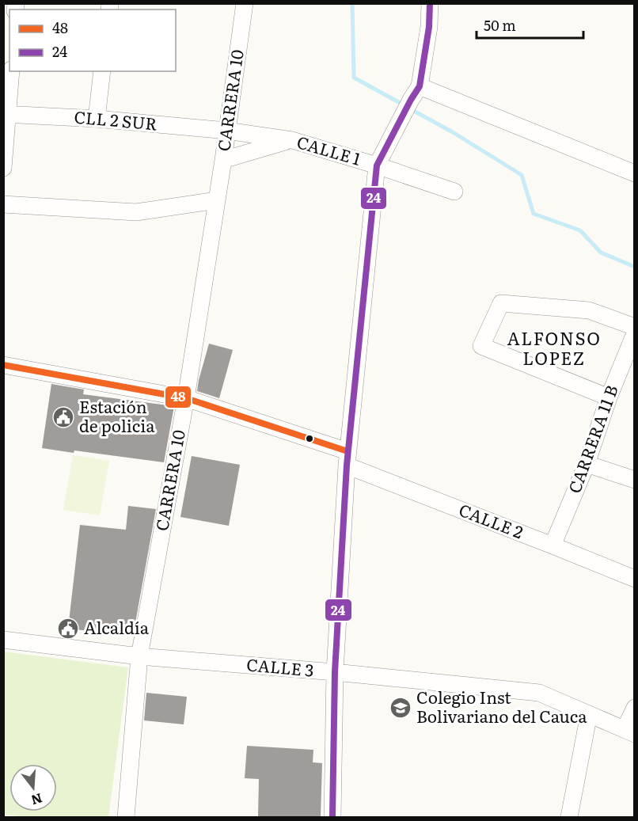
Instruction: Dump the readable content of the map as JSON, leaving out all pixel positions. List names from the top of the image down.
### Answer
{
  "streets": {
    "street": [
      "CARRERA 10",
      "CLL 2 SUR",
      "CALLE 1",
      "CARRERA 11 B",
      "CALLE 2",
      "CALLE 3"
    ]
  },
  "crossings": [
    ["CARRERA 10", "CLL 2 SUR"],
    ["CARRERA 10", "CALLE 1"],
    ["CARRERA 10", "CALLE 2"],
    ["CARRERA 10", "CALLE 3"],
    ["CLL 2 SUR", "CALLE 1"],
    ["CARRERA 11 B", "CALLE 2"]
  ],
  "districts": ["ALFONSO LOPEZ"],
  "places": {
    "public building": ["Estación de policia", "Alcaldía"],
    "school or university": ["Colegio Inst Bolivariano del Cauca"]
  },
  "lines": ["transit line 24", "transit line 48"],
  "legend": ["48", "24"],
  "scale_bar": "50 m",
  "north": "bottom"
}
